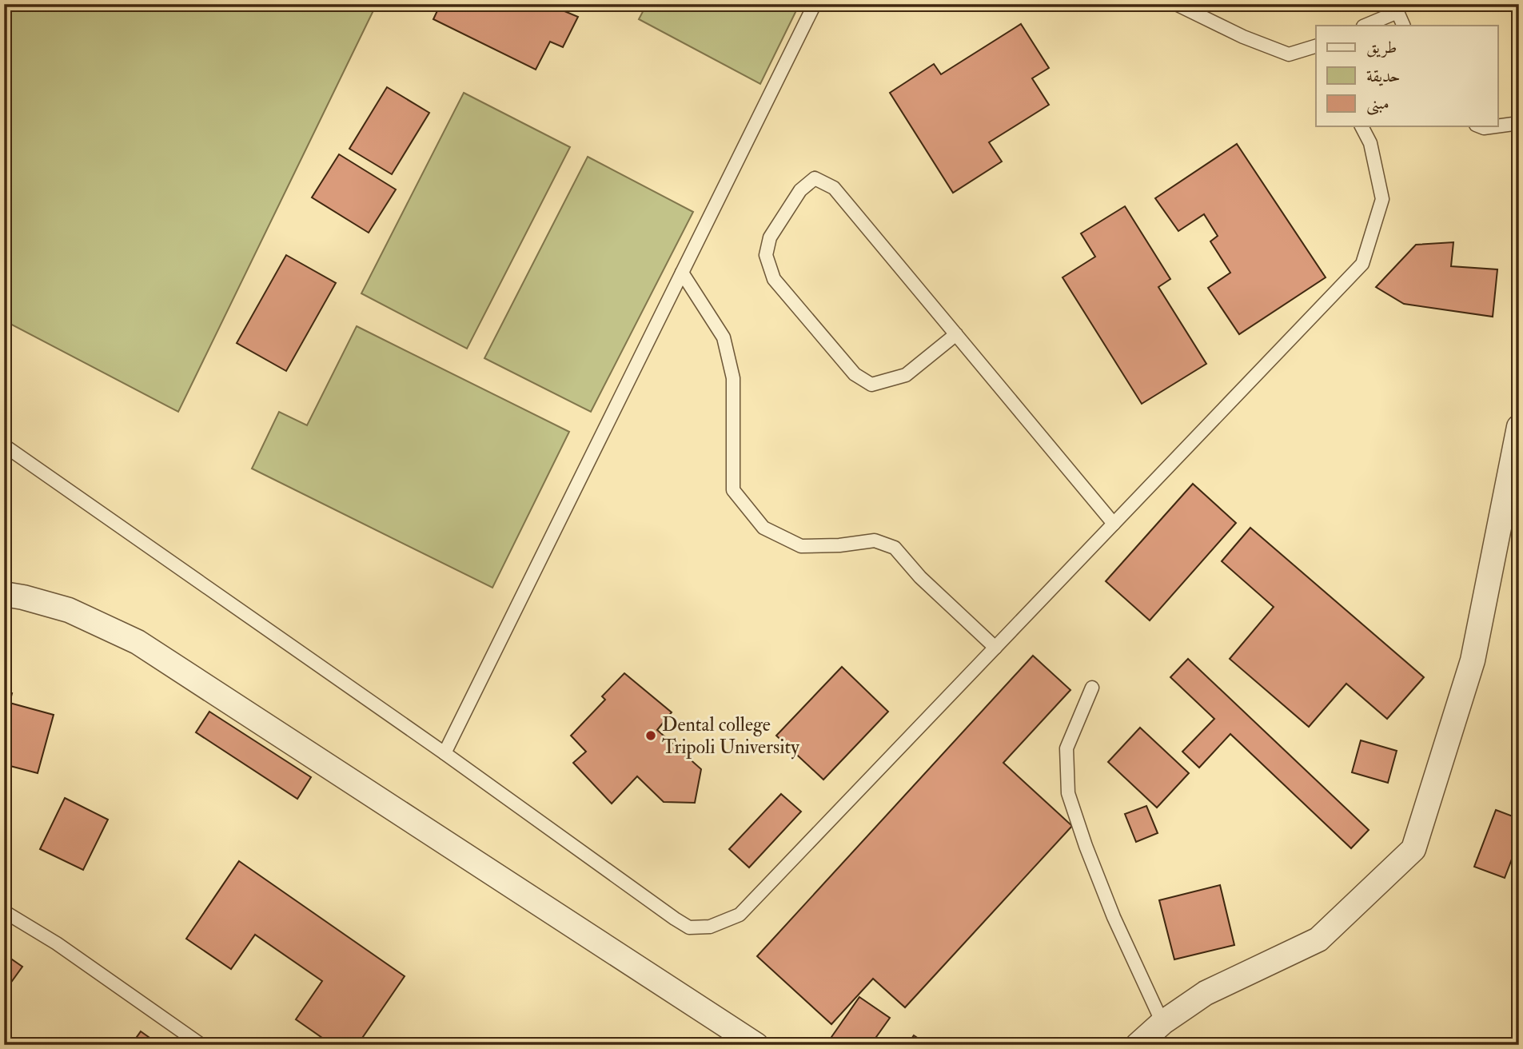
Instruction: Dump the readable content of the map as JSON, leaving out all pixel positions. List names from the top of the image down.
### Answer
{
  "places": ["Dental college Tripoli University"],
  "legend": ["طريق", "حديقة", "مبنى"]
}
